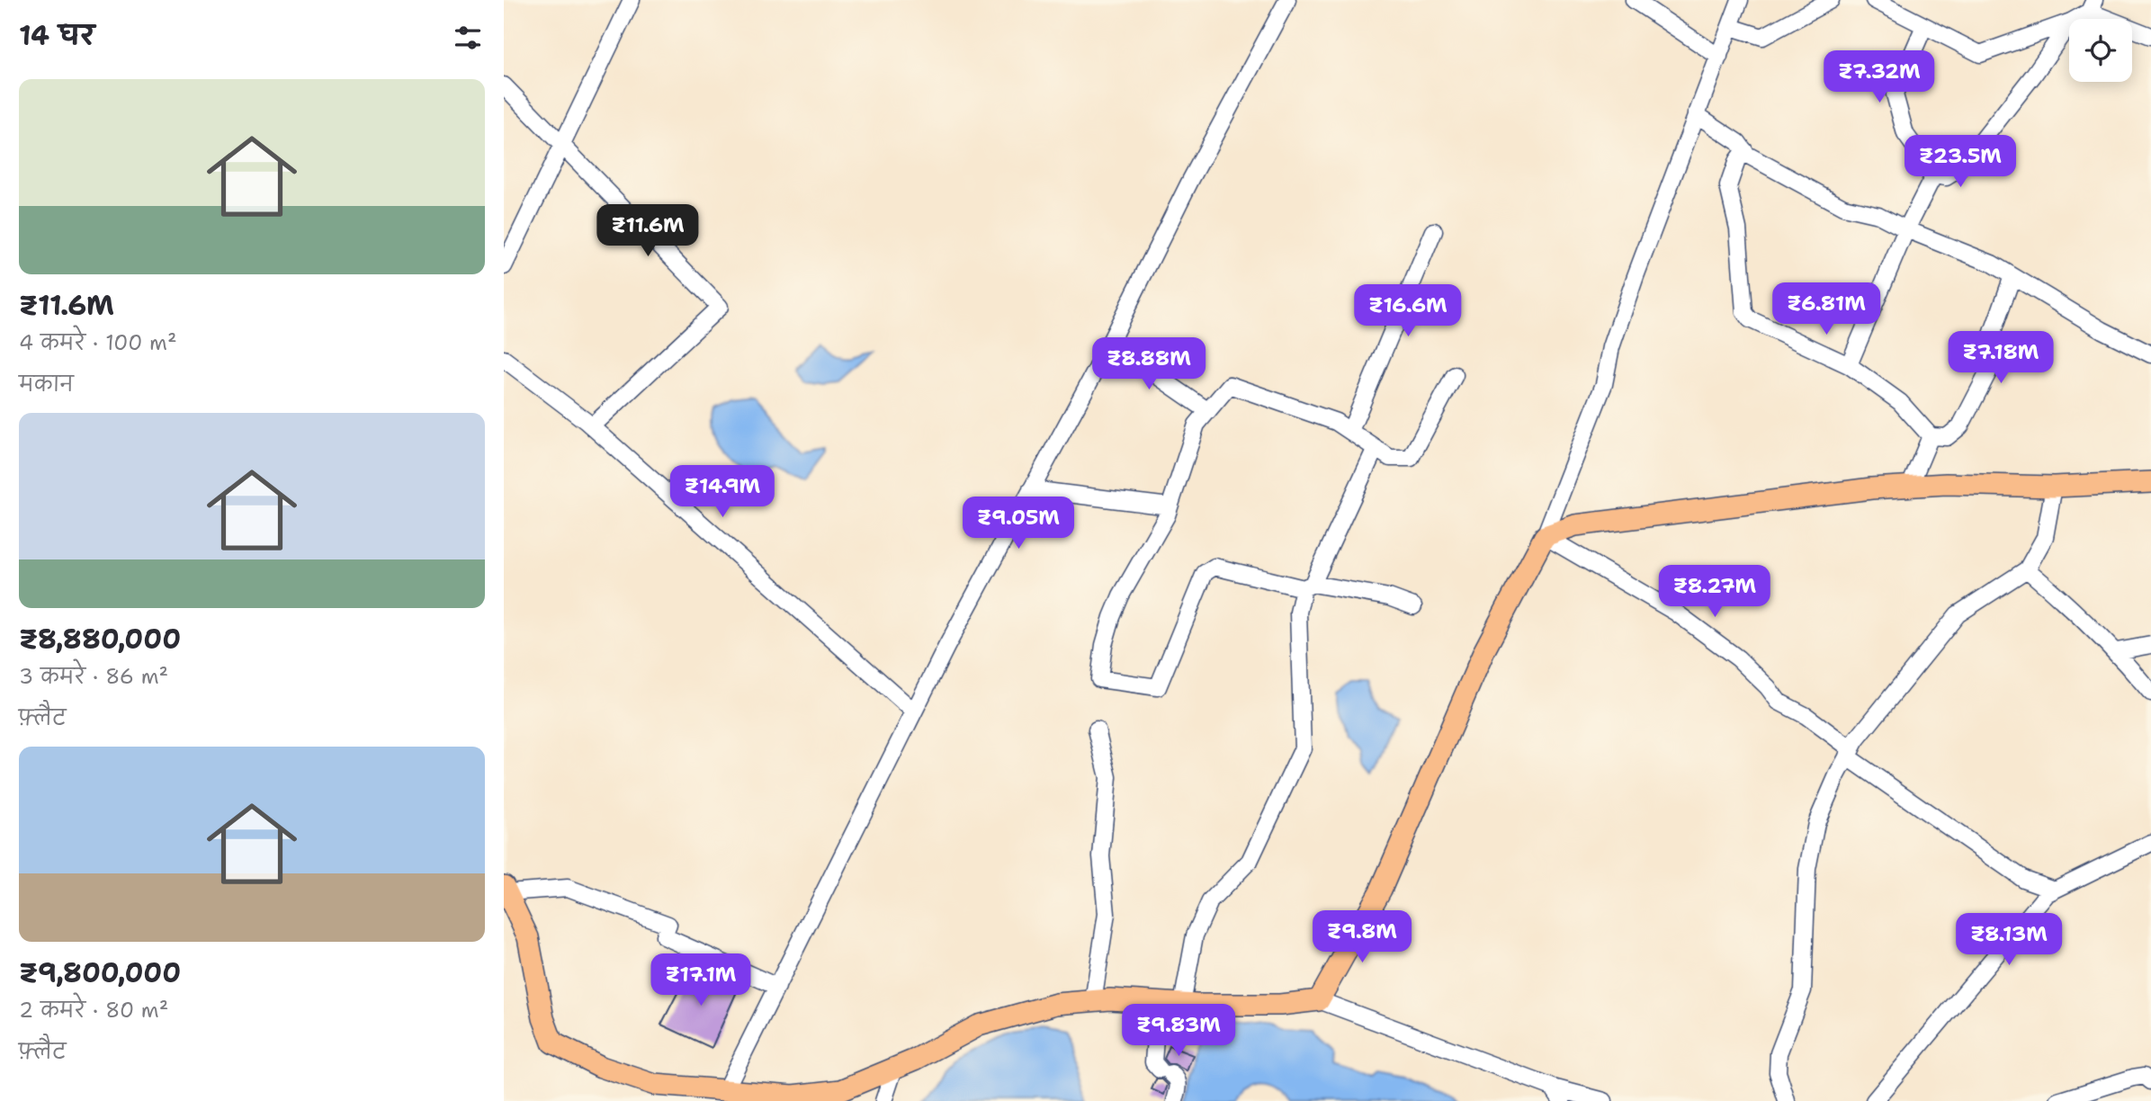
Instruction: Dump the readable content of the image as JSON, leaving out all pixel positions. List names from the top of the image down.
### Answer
{
  "page": {
    "heading": "14 घर",
    "price": [
      "₹7.32M",
      "₹23.5M",
      "₹11.6M",
      "₹6.81M",
      "₹16.6M",
      "₹7.18M",
      "₹8.88M",
      "₹14.9M",
      "₹9.05M",
      "₹8.27M",
      "₹9.8M",
      "₹8.13M",
      "₹17.1M",
      "₹9.83M"
    ],
    "list": [
      {
        "name": "₹11.6M",
        "note": "4 कमरे · 100 m² · मकान"
      },
      {
        "name": "₹8,880,000",
        "note": "3 कमरे · 86 m² · फ़्लैट"
      },
      {
        "name": "₹9,800,000",
        "note": "2 कमरे · 80 m² · फ़्लैट"
      }
    ]
  }
}
